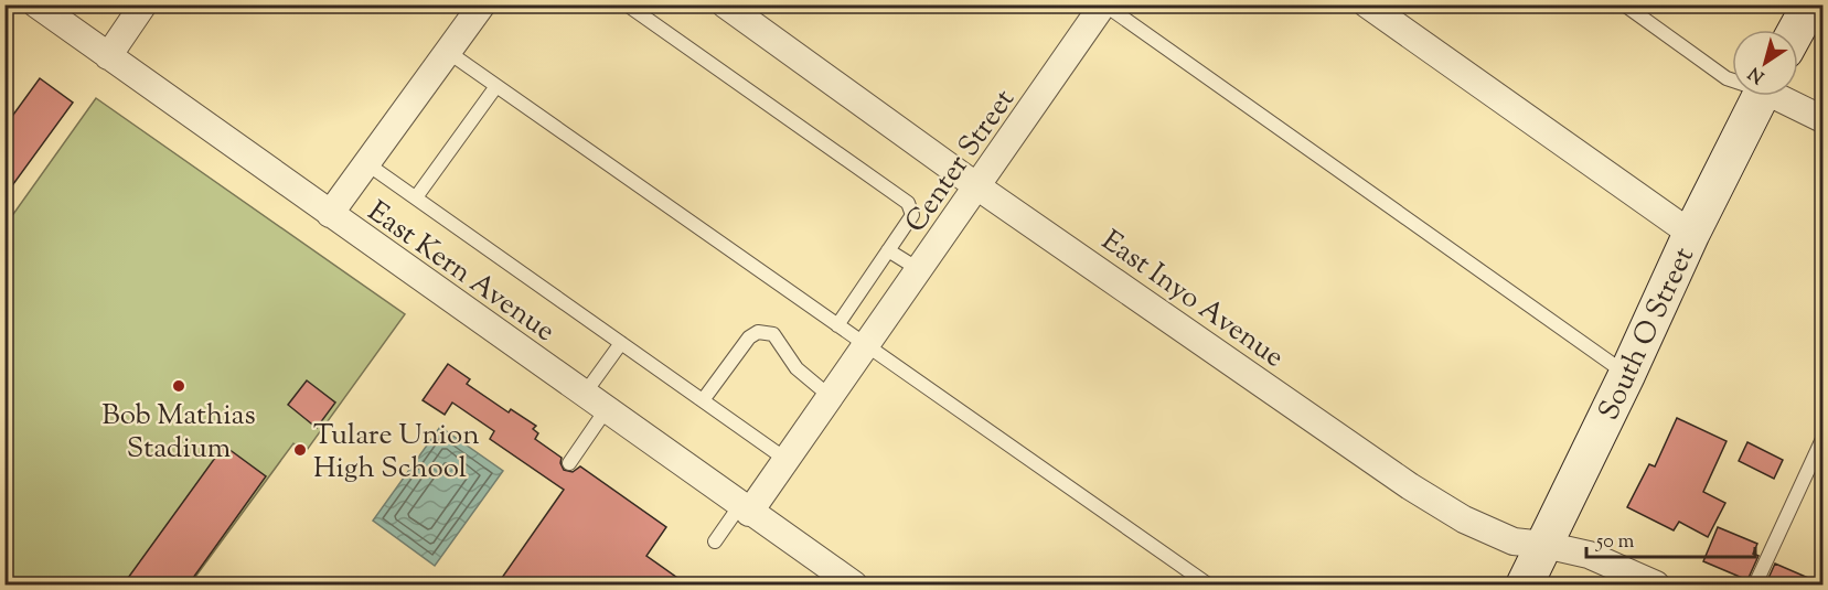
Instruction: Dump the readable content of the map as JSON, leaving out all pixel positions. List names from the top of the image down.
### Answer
{
  "streets": {
    "main road": ["South O Street"],
    "street": ["Center Street", "East Kern Avenue", "East Inyo Avenue"]
  },
  "crossings": [
    ["Center Street", "East Kern Avenue"],
    ["Center Street", "East Inyo Avenue"],
    ["East Inyo Avenue", "South O Street"]
  ],
  "places": ["Bob Mathias Stadium", "Tulare Union High School"],
  "scale_bar": "50 m",
  "north": "bottom left"
}
